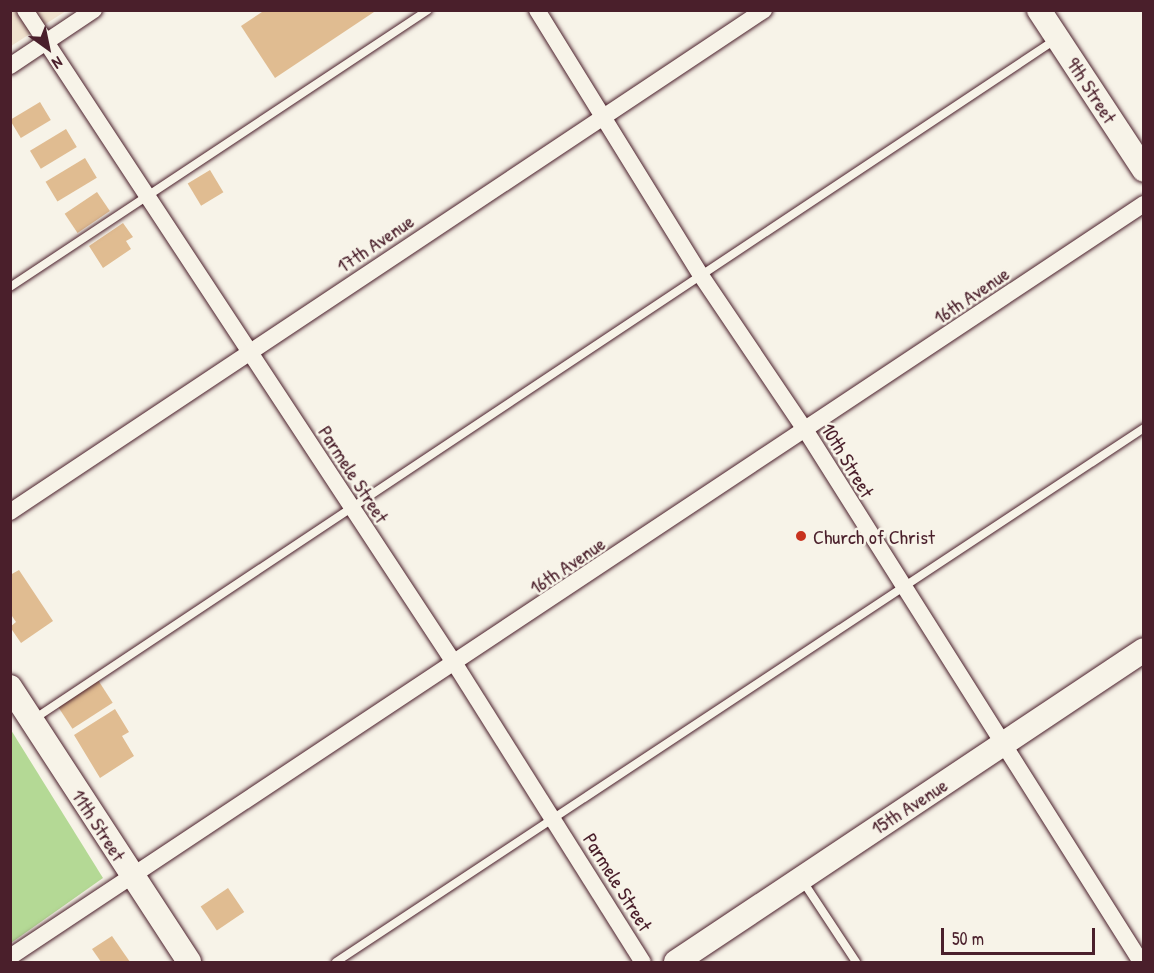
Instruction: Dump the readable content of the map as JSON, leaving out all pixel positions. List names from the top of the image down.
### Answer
{
  "streets": {
    "main road": ["9th Street", "15th Avenue", "11th Street"],
    "street": [
      "17th Avenue",
      "16th Avenue",
      "10th Street",
      "Parmele Street"
    ]
  },
  "crossings": [
    ["17th Avenue", "10th Street"],
    ["17th Avenue", "Parmele Street"],
    ["16th Avenue", "10th Street"],
    ["16th Avenue", "Parmele Street"],
    ["16th Avenue", "11th Street"],
    ["10th Street", "15th Avenue"]
  ],
  "places": ["Church of Christ"],
  "scale_bar": "50 m",
  "north": "bottom right"
}
